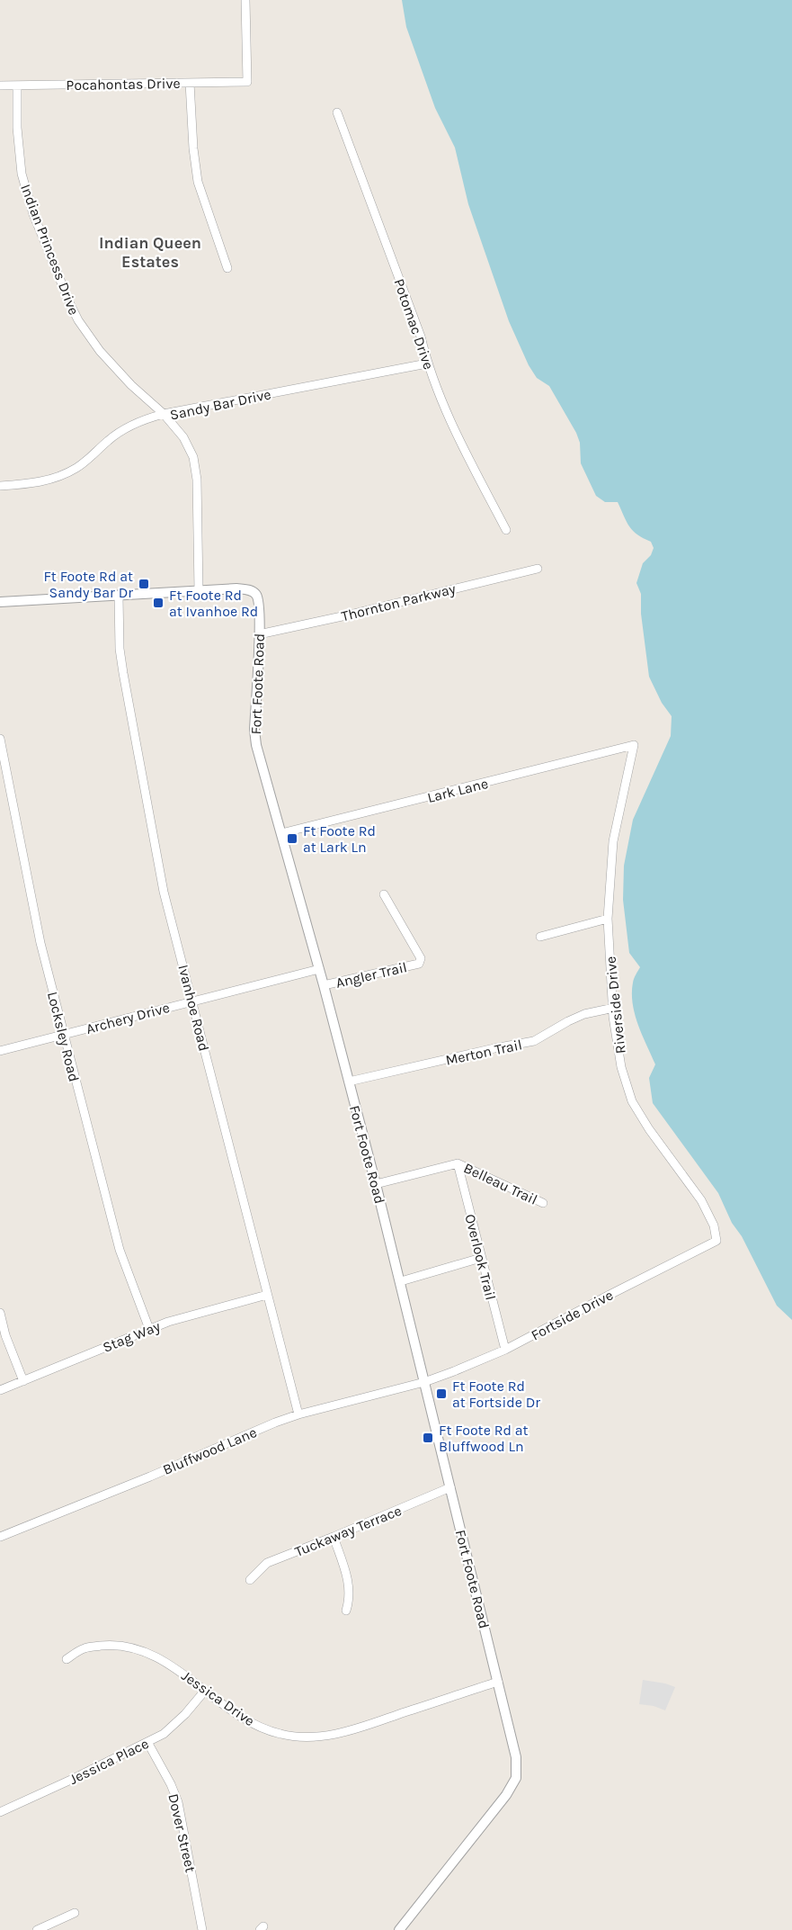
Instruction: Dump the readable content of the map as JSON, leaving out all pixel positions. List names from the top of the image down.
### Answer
{
  "streets": {
    "street": [
      "Pocahontas Drive",
      "Indian Princess Drive",
      "Potomac Drive",
      "Sandy Bar Drive",
      "Thornton Parkway",
      "Fort Foote Road",
      "Lark Lane",
      "Angler Trail",
      "Riverside Drive",
      "Ivanhoe Road",
      "Archery Drive",
      "Locksley Road",
      "Merton Trail",
      "Belleau Trail",
      "Overlook Trail",
      "Fortside Drive",
      "Stag Way",
      "Bluffwood Lane",
      "Tuckaway Terrace",
      "Jessica Drive",
      "Jessica Place",
      "Dover Street"
    ]
  },
  "crossings": [
    ["Pocahontas Drive", "Indian Princess Drive"],
    ["Indian Princess Drive", "Sandy Bar Drive"],
    ["Potomac Drive", "Sandy Bar Drive"],
    ["Sandy Bar Drive", "Fort Foote Road"],
    ["Thornton Parkway", "Fort Foote Road"],
    ["Fort Foote Road", "Lark Lane"],
    ["Fort Foote Road", "Angler Trail"],
    ["Fort Foote Road", "Ivanhoe Road"],
    ["Fort Foote Road", "Archery Drive"],
    ["Fort Foote Road", "Merton Trail"],
    ["Fort Foote Road", "Fortside Drive"],
    ["Fort Foote Road", "Bluffwood Lane"],
    ["Fort Foote Road", "Tuckaway Terrace"],
    ["Fort Foote Road", "Jessica Drive"],
    ["Lark Lane", "Riverside Drive"],
    ["Riverside Drive", "Merton Trail"],
    ["Riverside Drive", "Fortside Drive"],
    ["Ivanhoe Road", "Archery Drive"],
    ["Ivanhoe Road", "Stag Way"],
    ["Ivanhoe Road", "Bluffwood Lane"],
    ["Archery Drive", "Locksley Road"],
    ["Locksley Road", "Stag Way"],
    ["Belleau Trail", "Overlook Trail"],
    ["Overlook Trail", "Fortside Drive"],
    ["Fortside Drive", "Bluffwood Lane"],
    ["Jessica Drive", "Jessica Place"],
    ["Jessica Place", "Dover Street"]
  ],
  "districts": ["Indian Queen Estates"],
  "places": {
    "transit": [
      "Ft Foote Rd at Sandy Bar Dr",
      "Ft Foote Rd at Ivanhoe Rd",
      "Ft Foote Rd at Lark Ln",
      "Ft Foote Rd at Fortside Dr",
      "Ft Foote Rd at Bluffwood Ln"
    ]
  }
}
